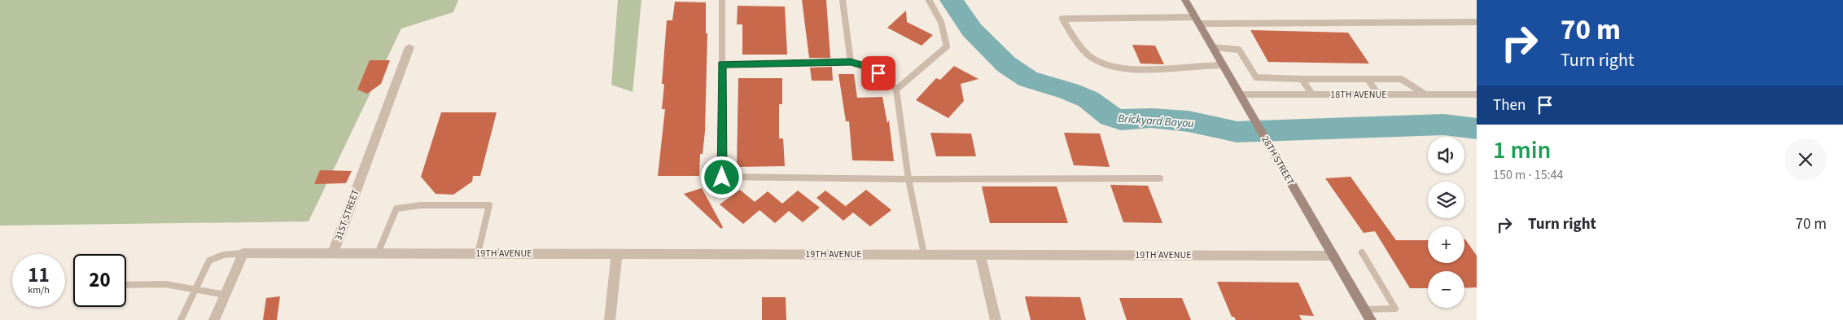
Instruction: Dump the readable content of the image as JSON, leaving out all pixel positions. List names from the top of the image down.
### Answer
{
  "streets": {
    "main road": ["28TH STREET"],
    "street": ["18TH AVENUE", "31ST STREET", "19TH AVENUE"]
  },
  "crossings": [
    ["18TH AVENUE", "28TH STREET"],
    ["28TH STREET", "19TH AVENUE"],
    ["31ST STREET", "19TH AVENUE"]
  ],
  "water": ["Brickyard Bayou"],
  "page": {
    "turn": ["70 m", "Turn right"],
    "then": "Then",
    "heading": ["1 min", "150 m · 15:44"],
    "map_buttons": ["+", "−"],
    "list": [
      {
        "name": "Turn right",
        "value": "70 m"
      }
    ],
    "speed": "11 km/h",
    "limit": "20"
  }
}
